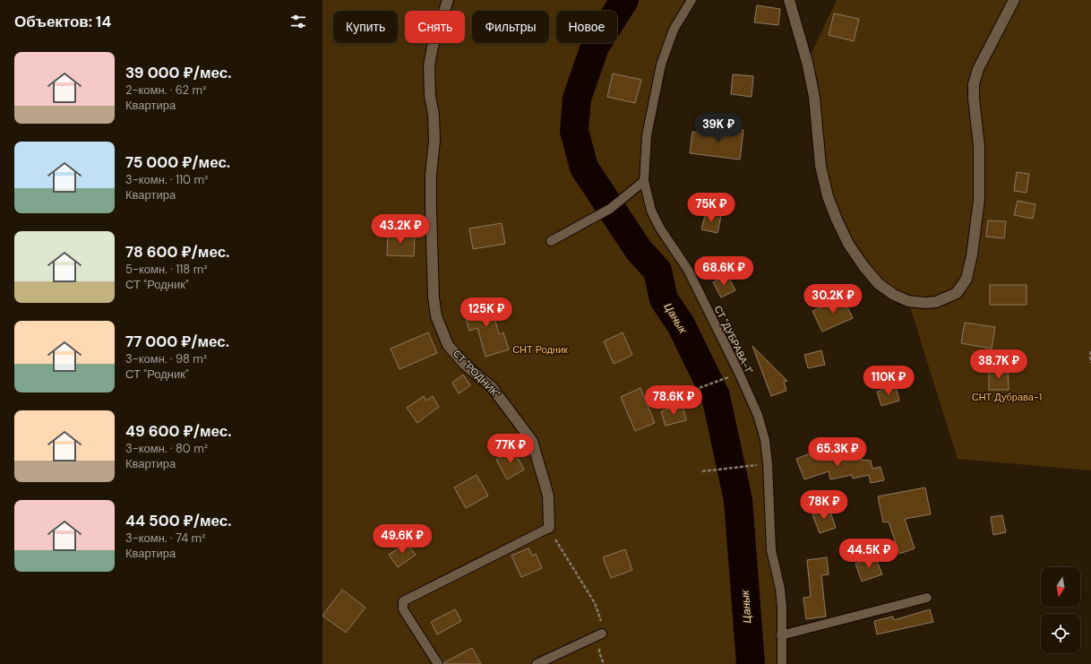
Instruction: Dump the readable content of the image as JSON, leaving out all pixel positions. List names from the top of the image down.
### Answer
{
  "streets": {
    "street": ["СТ \"РОДНИК\""],
    "lane": ["СТ \"ДУБРАВА-1\""]
  },
  "water": ["Цанык"],
  "parks": ["СНТ Родник", "СНТ Дубрава-1"],
  "north": "bottom",
  "page": {
    "heading": "Объектов: 14",
    "chip": [
      "Купить",
      "Снять",
      "Фильтры",
      "Новое"
    ],
    "list": [
      {
        "name": "39 000 ₽/мес.",
        "note": "2-комн. · 62 m² · Квартира"
      },
      {
        "name": "75 000 ₽/мес.",
        "note": "3-комн. · 110 m² · Квартира"
      },
      {
        "name": "78 600 ₽/мес.",
        "note": "5-комн. · 118 m² · СТ \"Родник\""
      },
      {
        "name": "77 000 ₽/мес.",
        "note": "3-комн. · 98 m² · СТ \"Родник\""
      },
      {
        "name": "49 600 ₽/мес.",
        "note": "3-комн. · 80 m² · Квартира"
      },
      {
        "name": "44 500 ₽/мес.",
        "note": "3-комн. · 74 m² · Квартира"
      }
    ],
    "price": [
      "39K ₽",
      "75K ₽",
      "43.2K ₽",
      "68.6K ₽",
      "30.2K ₽",
      "125K ₽",
      "38.7K ₽",
      "110K ₽",
      "78.6K ₽",
      "77K ₽",
      "65.3K ₽",
      "78K ₽",
      "49.6K ₽",
      "44.5K ₽"
    ]
  }
}
